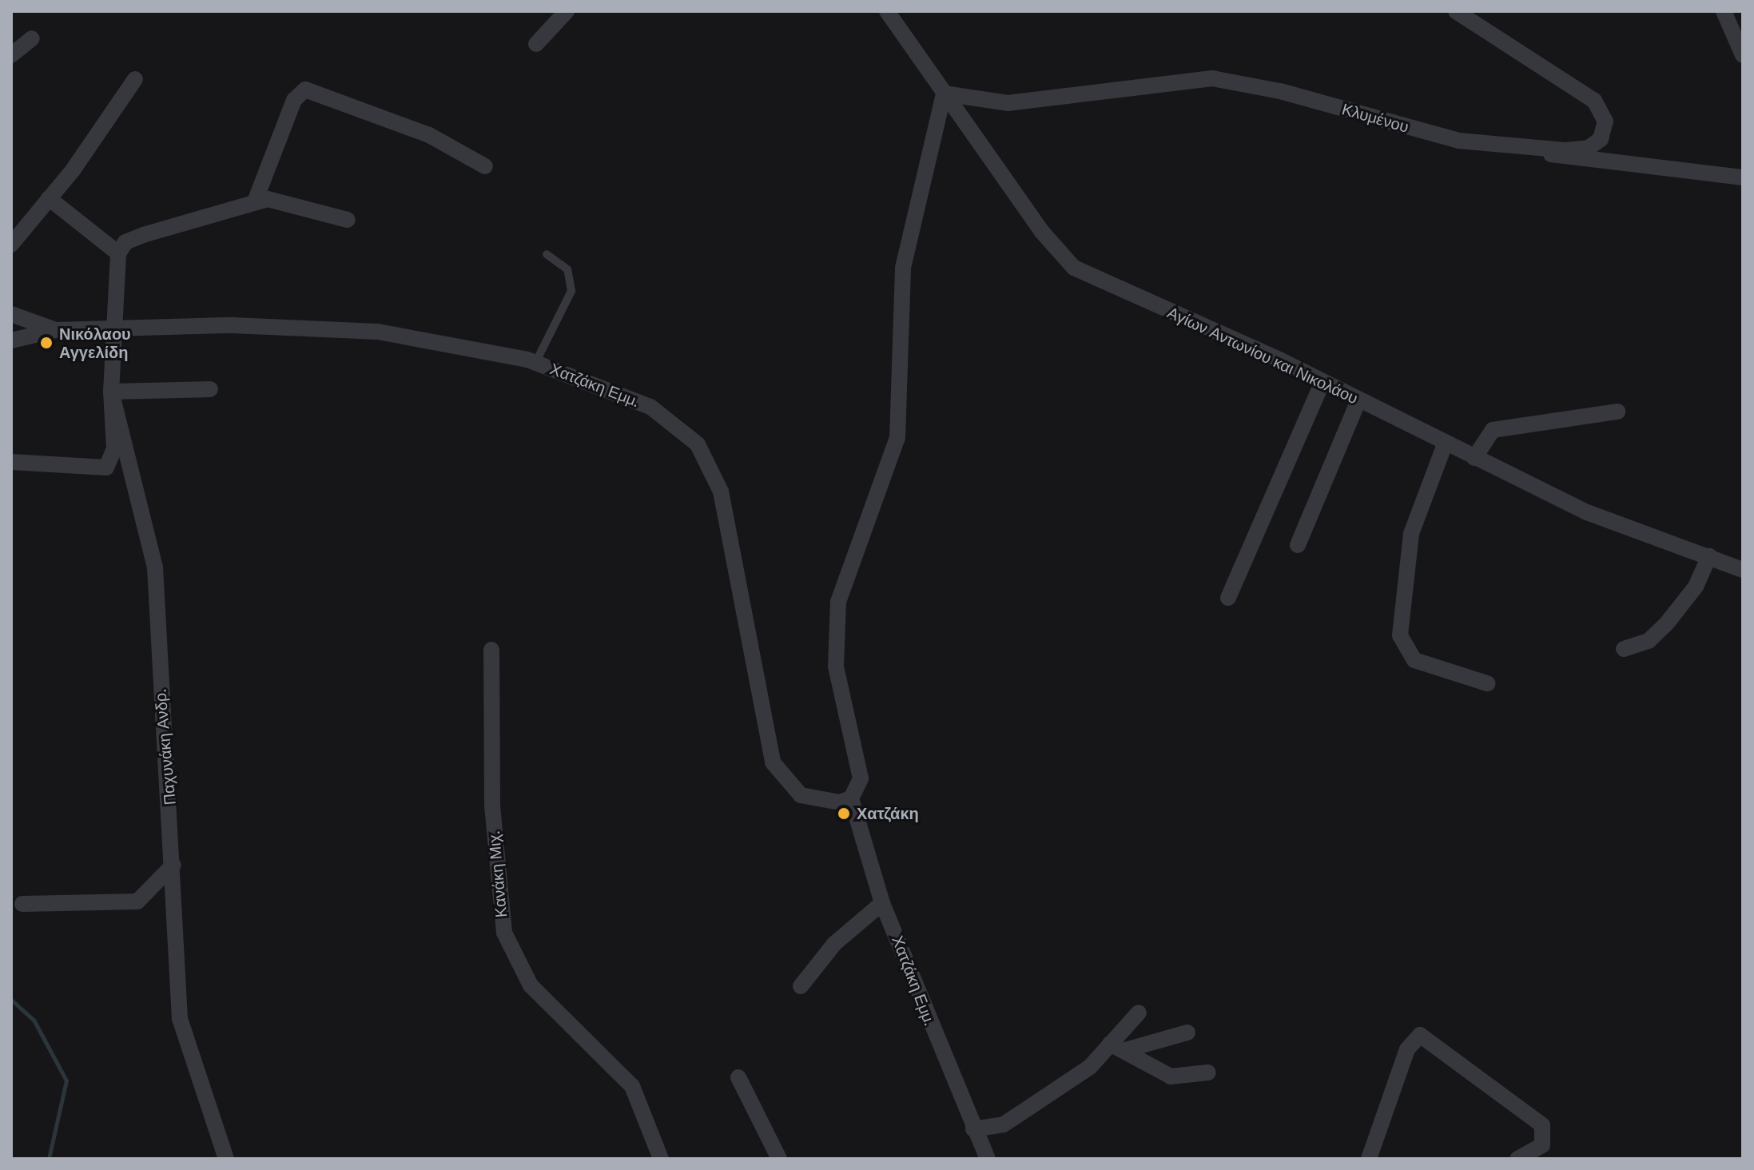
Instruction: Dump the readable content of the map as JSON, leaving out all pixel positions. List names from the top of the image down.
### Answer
{
  "streets": {
    "street": [
      "Κλυμένου",
      "Αγίων Αντωνίου και Νικολάου",
      "Χατζάκη Εμμ.",
      "Παχυνάκη Ανδρ.",
      "Κανάκη Μιχ."
    ]
  },
  "crossings": [
    ["Κλυμένου", "Αγίων Αντωνίου και Νικολάου"],
    ["Χατζάκη Εμμ.", "Παχυνάκη Ανδρ."]
  ],
  "places": ["Νικόλαου Αγγελίδη", "Χατζάκη"]
}
